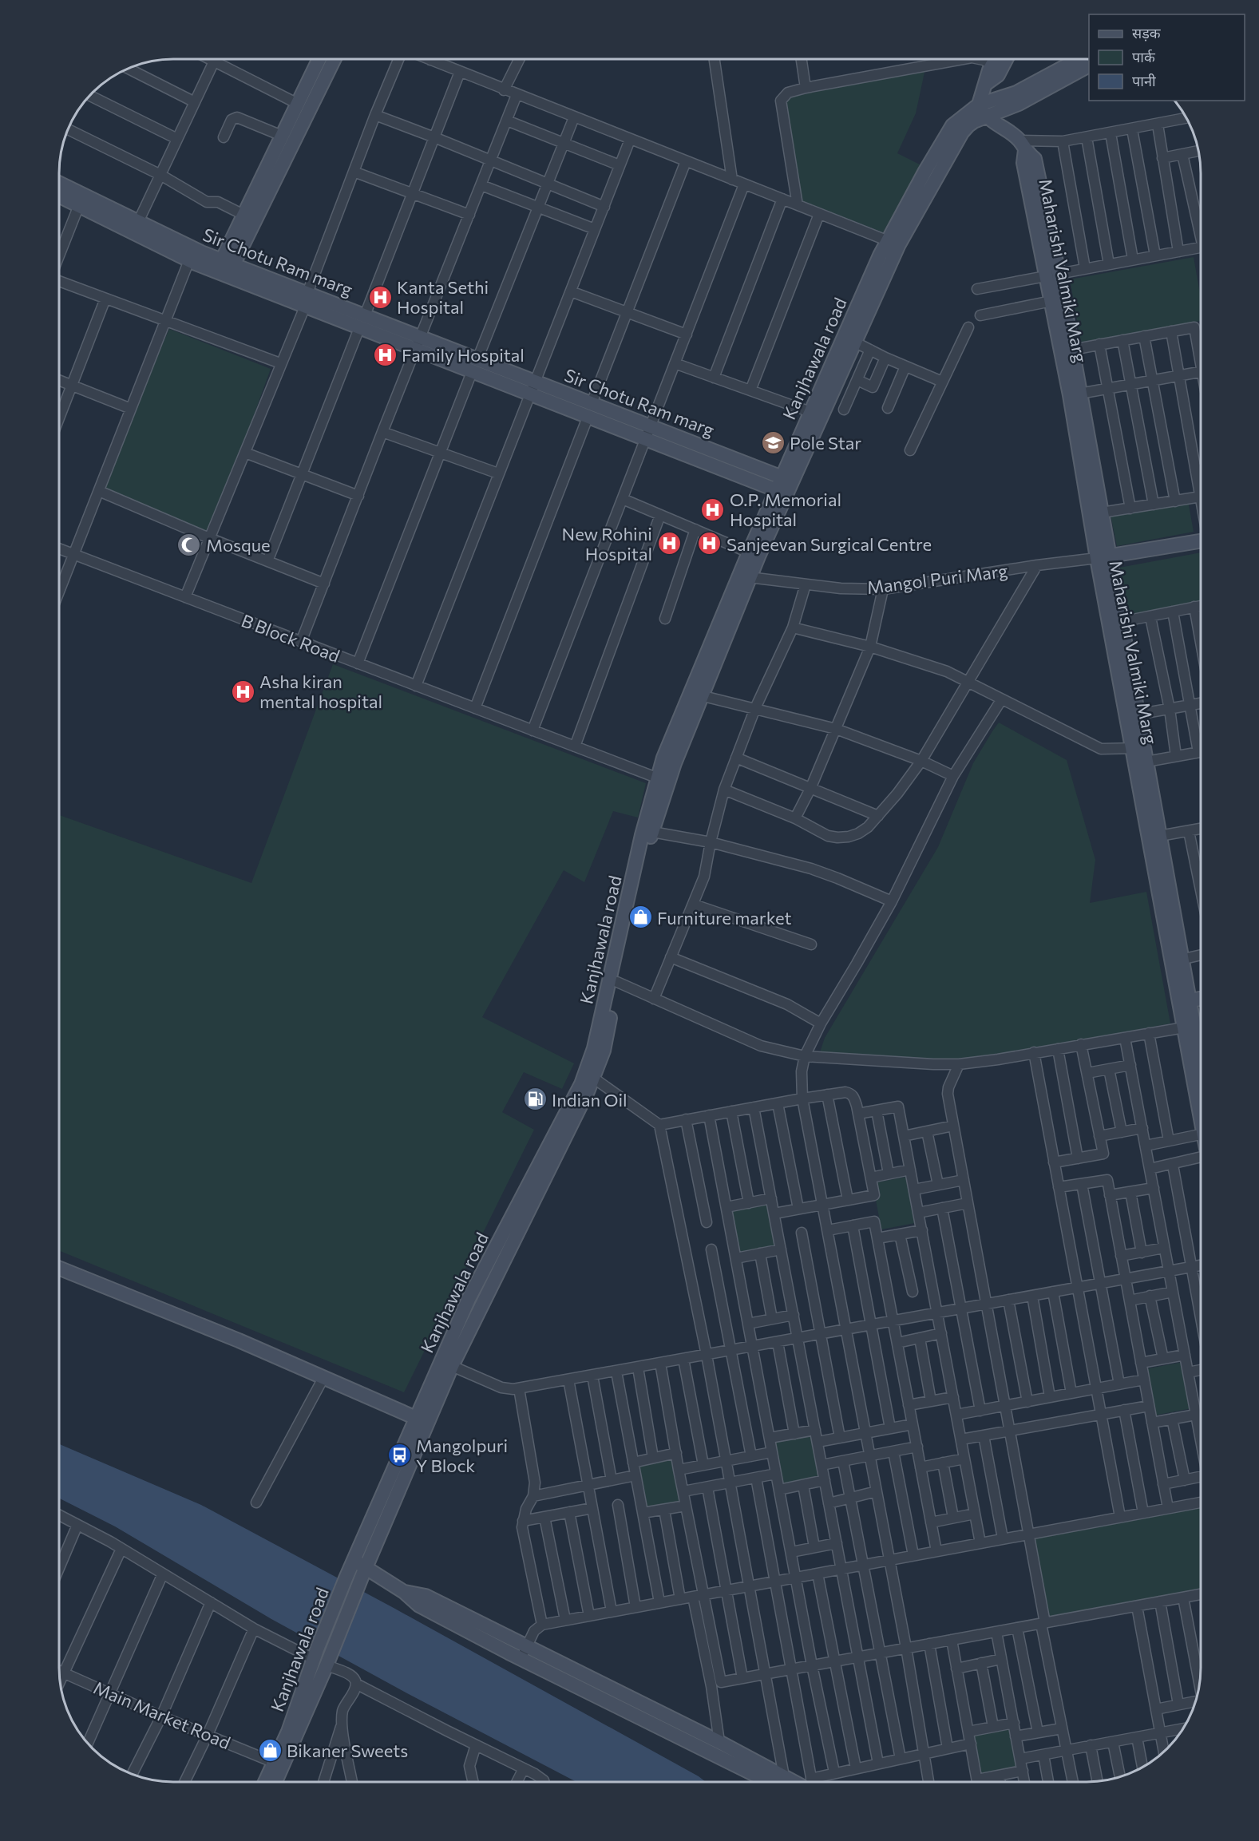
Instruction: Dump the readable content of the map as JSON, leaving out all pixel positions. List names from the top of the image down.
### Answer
{
  "streets": {
    "street": [
      "Sir Chotu Ram marg",
      "Maharishi Valmiki Marg",
      "Kanjhawala road",
      "Mangol Puri Marg",
      "B Block Road",
      "Main Market Road"
    ]
  },
  "crossings": [
    ["Sir Chotu Ram marg", "Kanjhawala road"],
    ["Maharishi Valmiki Marg", "Mangol Puri Marg"],
    ["Kanjhawala road", "Mangol Puri Marg"],
    ["Kanjhawala road", "B Block Road"],
    ["Kanjhawala road", "Main Market Road"]
  ],
  "places": {
    "hospital": [
      "Kanta Sethi Hospital",
      "Family Hospital",
      "O.P. Memorial Hospital",
      "New Rohini Hospital",
      "Sanjeevan Surgical Centre",
      "Asha kiran mental hospital"
    ],
    "school or university": ["Pole Star"],
    "mosque": ["Mosque"],
    "shop": ["Furniture market", "Bikaner Sweets"],
    "fuel station": ["Indian Oil"],
    "bus stop": ["Mangolpuri Y Block"]
  },
  "legend": ["सड़क", "पार्क", "पानी"]
}
